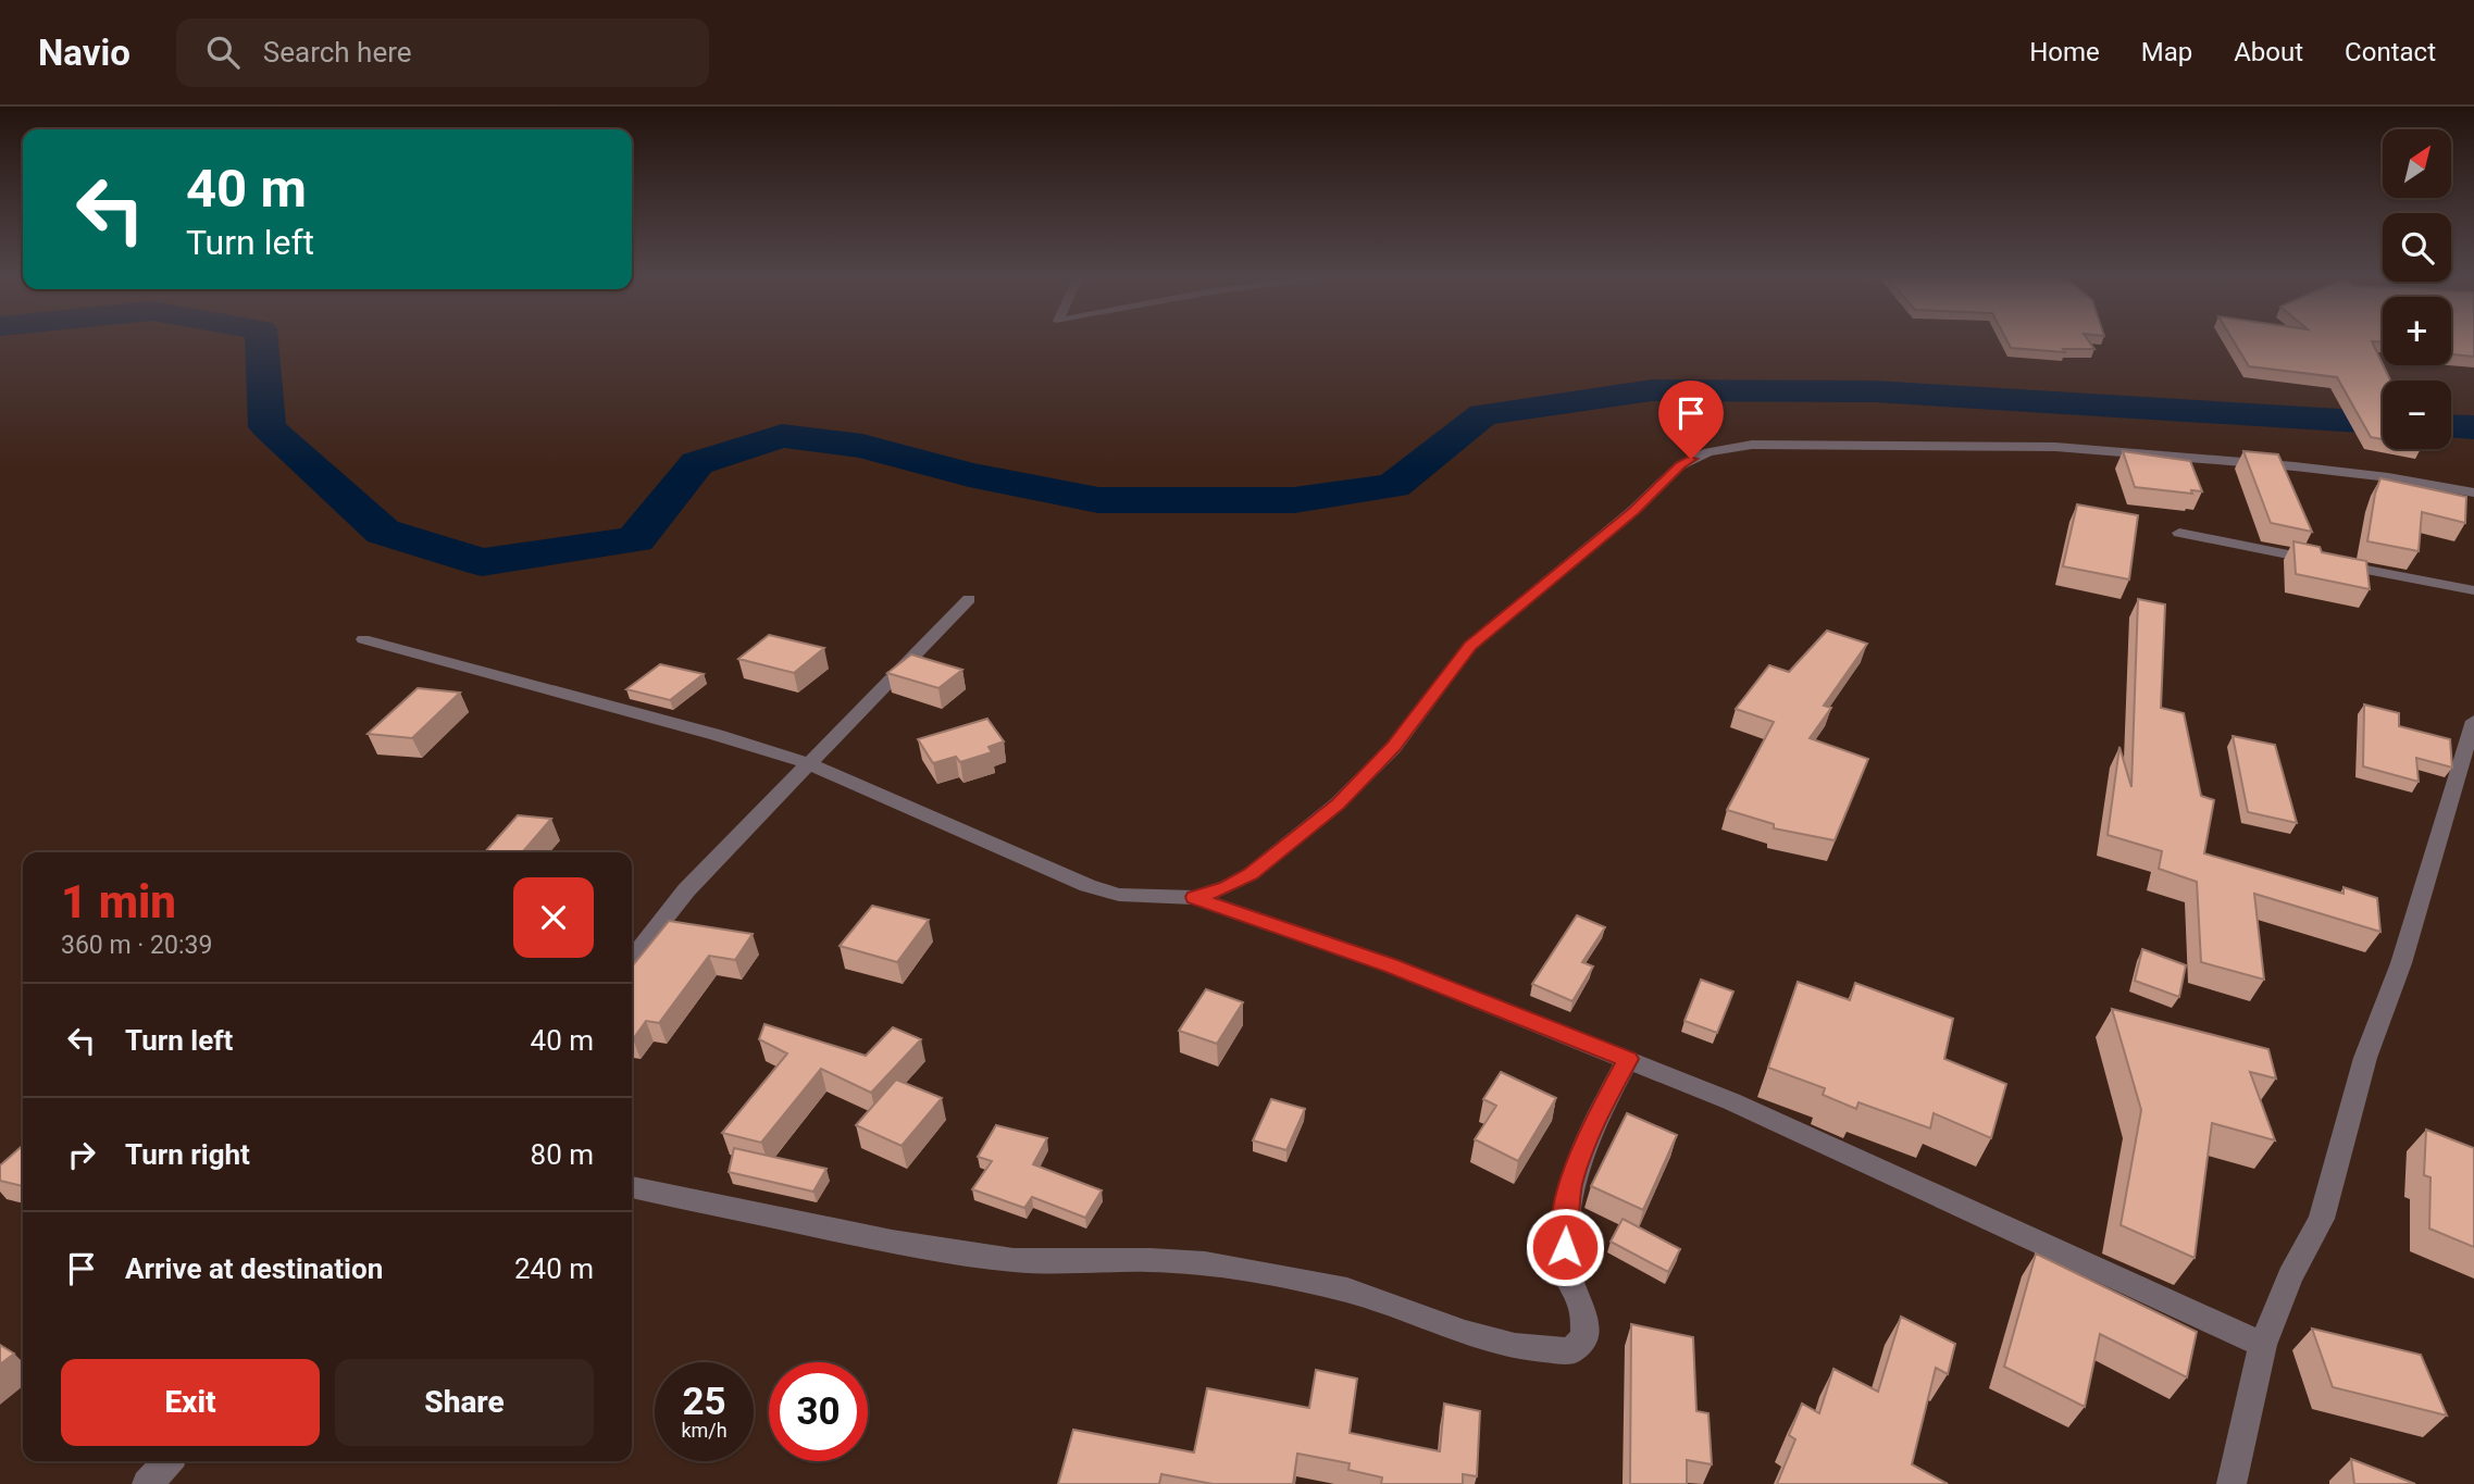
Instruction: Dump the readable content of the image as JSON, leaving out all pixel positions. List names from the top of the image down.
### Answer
{
  "north": "top right",
  "page": {
    "header": "Navio",
    "search": "Search here",
    "nav": [
      "Home",
      "Map",
      "About",
      "Contact"
    ],
    "map_buttons": ["+", "−"],
    "turn": ["40 m", "Turn left"],
    "heading": ["1 min", "360 m · 20:39"],
    "list": [
      {
        "name": "Turn left",
        "value": "40 m"
      },
      {
        "name": "Turn right",
        "value": "80 m"
      },
      {
        "name": "Arrive at destination",
        "value": "240 m"
      }
    ],
    "buttons": ["Exit", "Share"],
    "speed": "25 km/h",
    "limit": "30"
  }
}
